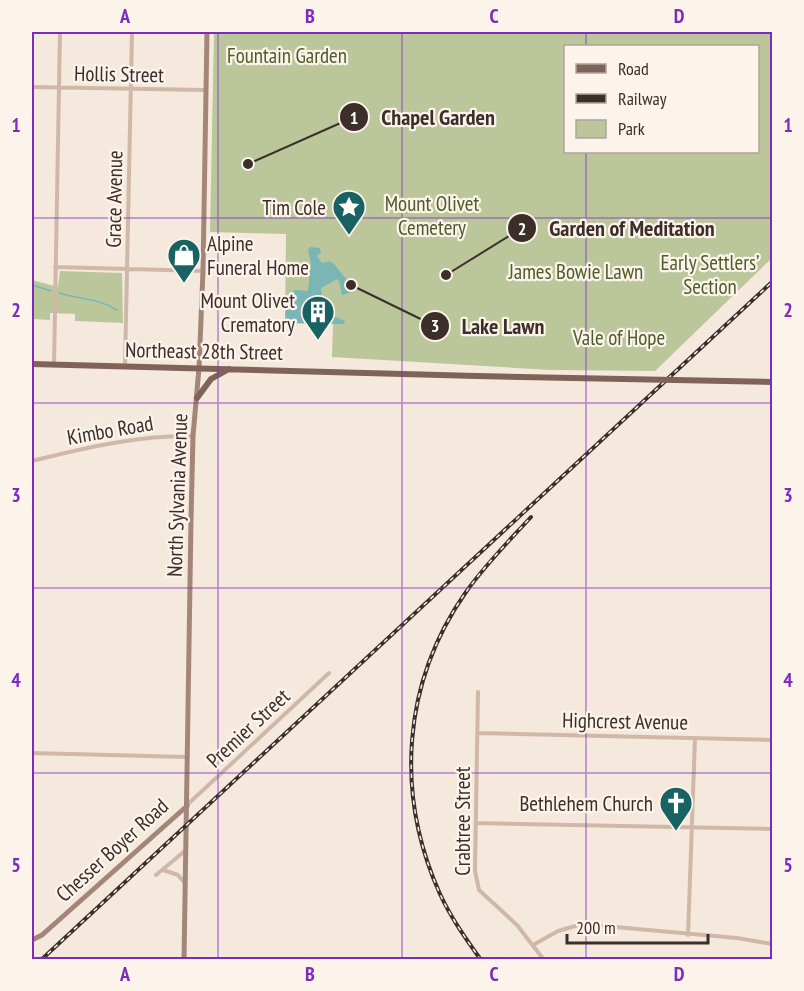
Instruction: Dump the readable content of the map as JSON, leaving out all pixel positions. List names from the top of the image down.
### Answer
{
  "streets": {
    "main road": ["Northeast 28th Street", "North Sylvania Avenue", "Chesser Boyer Road"],
    "street": [
      "Hollis Street",
      "Grace Avenue",
      "Kimbo Road",
      "Highcrest Avenue",
      "Premier Street",
      "Crabtree Street"
    ]
  },
  "crossings": [
    ["Hollis Street", "Grace Avenue"],
    ["Hollis Street", "North Sylvania Avenue"],
    ["Grace Avenue", "Northeast 28th Street"],
    ["Northeast 28th Street", "North Sylvania Avenue"],
    ["Kimbo Road", "North Sylvania Avenue"],
    ["North Sylvania Avenue", "Premier Street"],
    ["North Sylvania Avenue", "Chesser Boyer Road"],
    ["Highcrest Avenue", "Crabtree Street"],
    ["Premier Street", "Chesser Boyer Road"]
  ],
  "parks": [
    "Fountain Garden",
    "Mount Olivet Cemetery",
    "Early Settlers’ Section",
    "James Bowie Lawn",
    "Vale of Hope"
  ],
  "places": {
    "other": ["Chapel Garden", "Garden of Meditation", "Lake Lawn"],
    "place": ["Tim Cole"],
    "shop": ["Alpine Funeral Home"],
    "building": ["Mount Olivet Crematory"],
    "church": ["Bethlehem Church"]
  },
  "legend": ["Road", "Railway", "Park"],
  "scale_bar": "200 m",
  "grid": {
    "columns": [
      "A",
      "B",
      "C",
      "D"
    ],
    "rows": [
      "1",
      "2",
      "3",
      "4",
      "5"
    ]
  }
}
